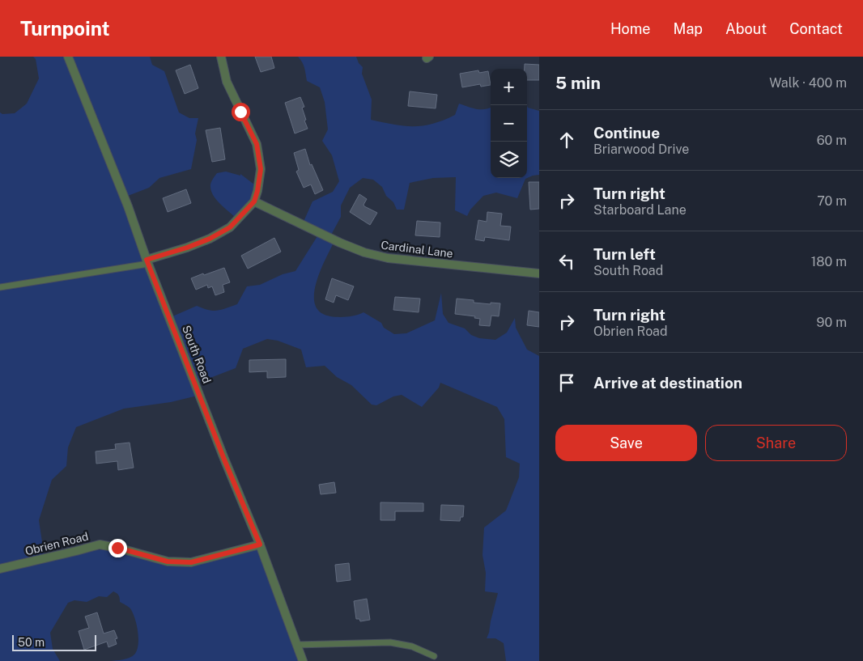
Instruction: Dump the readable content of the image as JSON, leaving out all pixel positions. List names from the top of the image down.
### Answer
{
  "streets": {
    "street": ["Cardinal Lane", "South Road", "Obrien Road"]
  },
  "crossings": [
    ["South Road", "Obrien Road"]
  ],
  "scale_bar": "50 m",
  "page": {
    "header": "Turnpoint",
    "nav": [
      "Home",
      "Map",
      "About",
      "Contact"
    ],
    "heading": ["5 min", "Walk · 400 m"],
    "map_buttons": ["+", "−"],
    "list": [
      ["Continue", "Briarwood Drive", "60 m"],
      ["Turn right", "Starboard Lane", "70 m"],
      ["Turn left", "South Road", "180 m"],
      ["Turn right", "Obrien Road", "90 m"],
      "Arrive at destination"
    ],
    "buttons": ["Save", "Share"],
    "scale": "50 m"
  }
}
